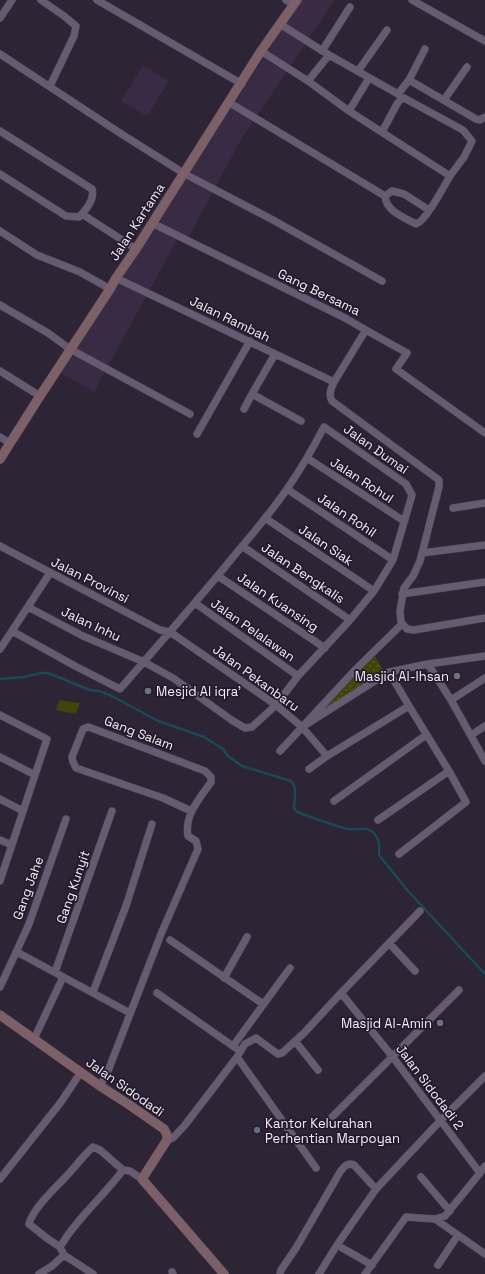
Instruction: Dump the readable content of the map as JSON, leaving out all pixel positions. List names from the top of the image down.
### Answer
{
  "streets": {
    "main road": ["Jalan Kartama", "Jalan Sidodadi"],
    "street": [
      "Gang Bersama",
      "Jalan Rambah",
      "Jalan Dumai",
      "Jalan Rohul",
      "Jalan Rohil",
      "Jalan Siak",
      "Jalan Bengkalis",
      "Jalan Provinsi",
      "Jalan Kuansing",
      "Jalan Inhu",
      "Jalan Pelalawan",
      "Jalan Pekanbaru",
      "Gang Salam",
      "Gang Kunyit",
      "Gang Jahe",
      "Jalan Sidodadi 2"
    ]
  },
  "crossings": [
    ["Jalan Kartama", "Gang Bersama"],
    ["Jalan Kartama", "Jalan Rambah"],
    ["Gang Bersama", "Jalan Rambah"],
    ["Jalan Dumai", "Jalan Rohul"],
    ["Jalan Dumai", "Jalan Rohil"],
    ["Jalan Dumai", "Jalan Siak"],
    ["Jalan Dumai", "Jalan Bengkalis"],
    ["Jalan Dumai", "Jalan Provinsi"],
    ["Jalan Dumai", "Jalan Kuansing"],
    ["Jalan Dumai", "Jalan Inhu"],
    ["Jalan Dumai", "Jalan Pelalawan"],
    ["Jalan Dumai", "Jalan Pekanbaru"],
    ["Jalan Provinsi", "Jalan Pekanbaru"]
  ],
  "places": [
    "Masjid Al-Ihsan",
    "Mesjid Al iqra'",
    "Masjid Al-Amin",
    "Kantor Kelurahan Perhentian Marpoyan"
  ]
}
